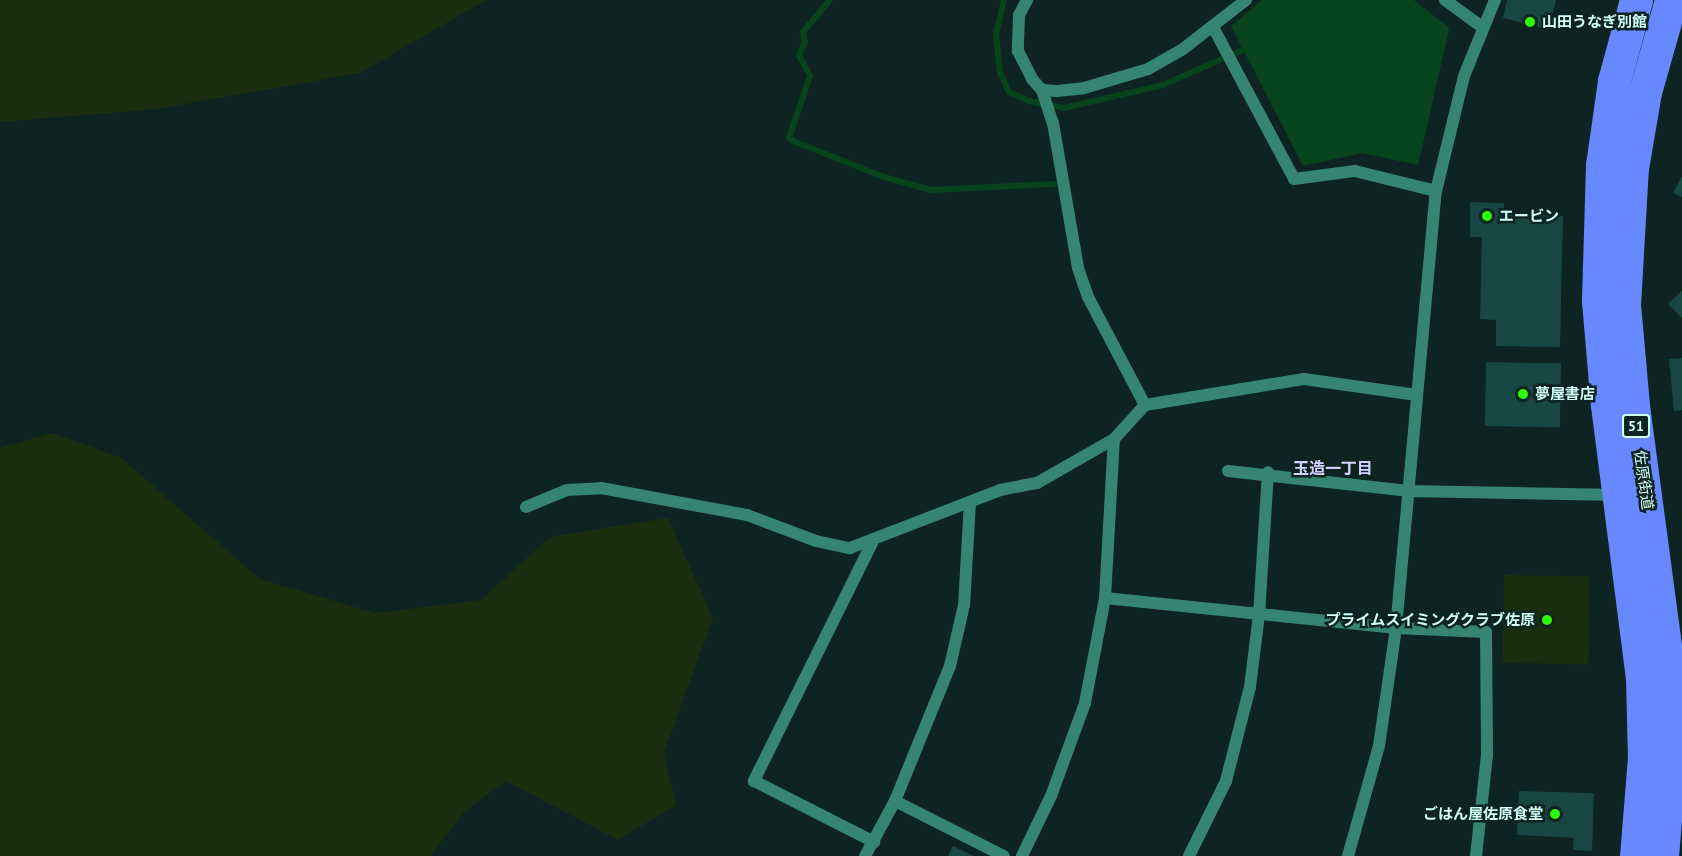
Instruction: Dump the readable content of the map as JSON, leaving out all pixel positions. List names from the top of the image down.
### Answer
{
  "streets": {
    "highway": ["51", "佐原街道"]
  },
  "districts": ["玉造一丁目"],
  "places": [
    "山田うなぎ別館",
    "エービン",
    "夢屋書店",
    "プライムスイミングクラブ佐原",
    "ごはん屋佐原食堂"
  ]
}
